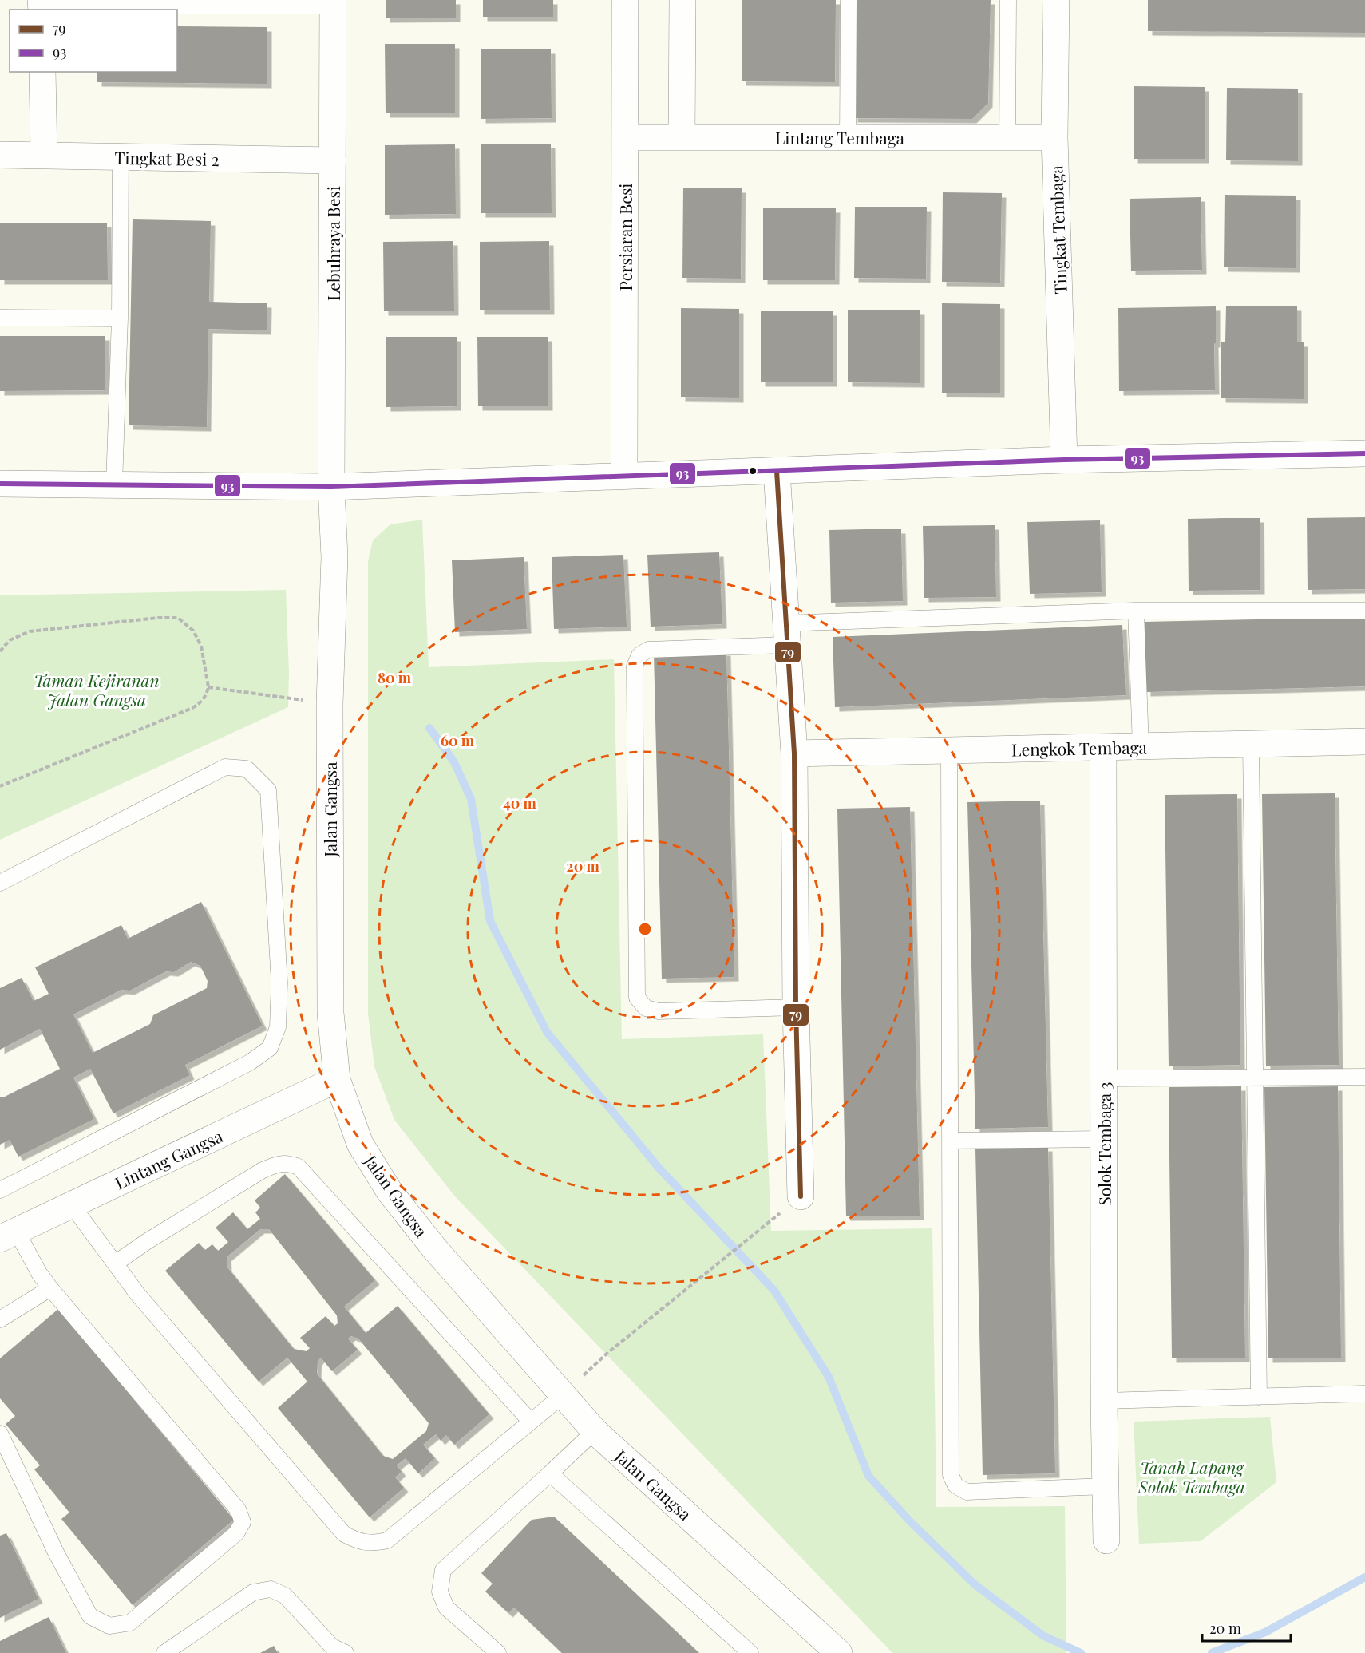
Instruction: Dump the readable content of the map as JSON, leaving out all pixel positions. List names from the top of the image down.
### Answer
{
  "streets": {
    "street": [
      "Lintang Tembaga",
      "Tingkat Besi 2",
      "Tingkat Tembaga",
      "Persiaran Besi",
      "Lebuhraya Besi",
      "Lengkok Tembaga",
      "Jalan Gangsa",
      "Solok Tembaga 3",
      "Lintang Gangsa"
    ]
  },
  "crossings": [
    ["Lintang Tembaga", "Tingkat Tembaga"],
    ["Lintang Tembaga", "Persiaran Besi"],
    ["Tingkat Besi 2", "Lebuhraya Besi"],
    ["Lebuhraya Besi", "Jalan Gangsa"],
    ["Lengkok Tembaga", "Solok Tembaga 3"],
    ["Jalan Gangsa", "Lintang Gangsa"]
  ],
  "parks": ["Taman Kejiranan Jalan Gangsa", "Tanah Lapang Solok Tembaga"],
  "lines": ["transit line 93", "transit line 79"],
  "legend": ["79", "93"],
  "scale_bar": "20 m",
  "rings": [
    "80 m",
    "60 m",
    "40 m",
    "20 m"
  ]
}
